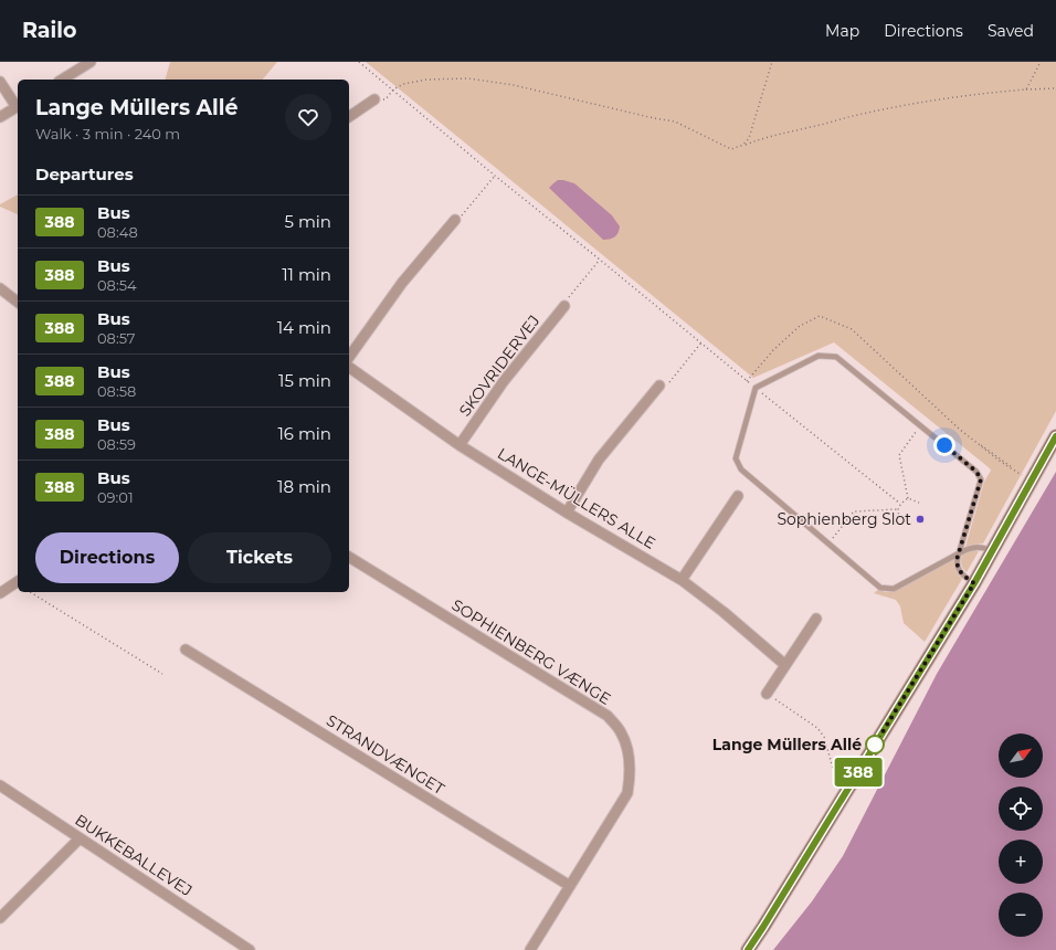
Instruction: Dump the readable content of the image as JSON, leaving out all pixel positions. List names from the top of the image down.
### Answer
{
  "streets": {
    "street": [
      "SKOVRIDERVEJ",
      "LANGE-MÜLLERS ALLE",
      "SOPHIENBERG VÆNGE",
      "STRANDVÆNGET",
      "BUKKEBALLEVEJ"
    ]
  },
  "crossings": [
    ["SKOVRIDERVEJ", "LANGE-MÜLLERS ALLE"],
    ["SOPHIENBERG VÆNGE", "STRANDVÆNGET"]
  ],
  "places": ["Sophienberg Slot", "Lange Müllers Allé"],
  "lines": ["bus line 388"],
  "north": "top right",
  "page": {
    "header": "Railo",
    "nav": ["Map", "Directions", "Saved"],
    "on_map": "388",
    "heading": [
      ["Lange Müllers Allé", "Walk · 3 min · 240 m"],
      "Departures"
    ],
    "list": [
      {
        "mark": "388",
        "name": "Bus",
        "note": "08:48",
        "value": "5 min"
      },
      {
        "mark": "388",
        "name": "Bus",
        "note": "08:54",
        "value": "11 min"
      },
      {
        "mark": "388",
        "name": "Bus",
        "note": "08:57",
        "value": "14 min"
      },
      {
        "mark": "388",
        "name": "Bus",
        "note": "08:58",
        "value": "15 min"
      },
      {
        "mark": "388",
        "name": "Bus",
        "note": "08:59",
        "value": "16 min"
      },
      {
        "mark": "388",
        "name": "Bus",
        "note": "09:01",
        "value": "18 min"
      }
    ],
    "buttons": ["Directions", "Tickets"],
    "map_buttons": ["+", "−"]
  }
}
